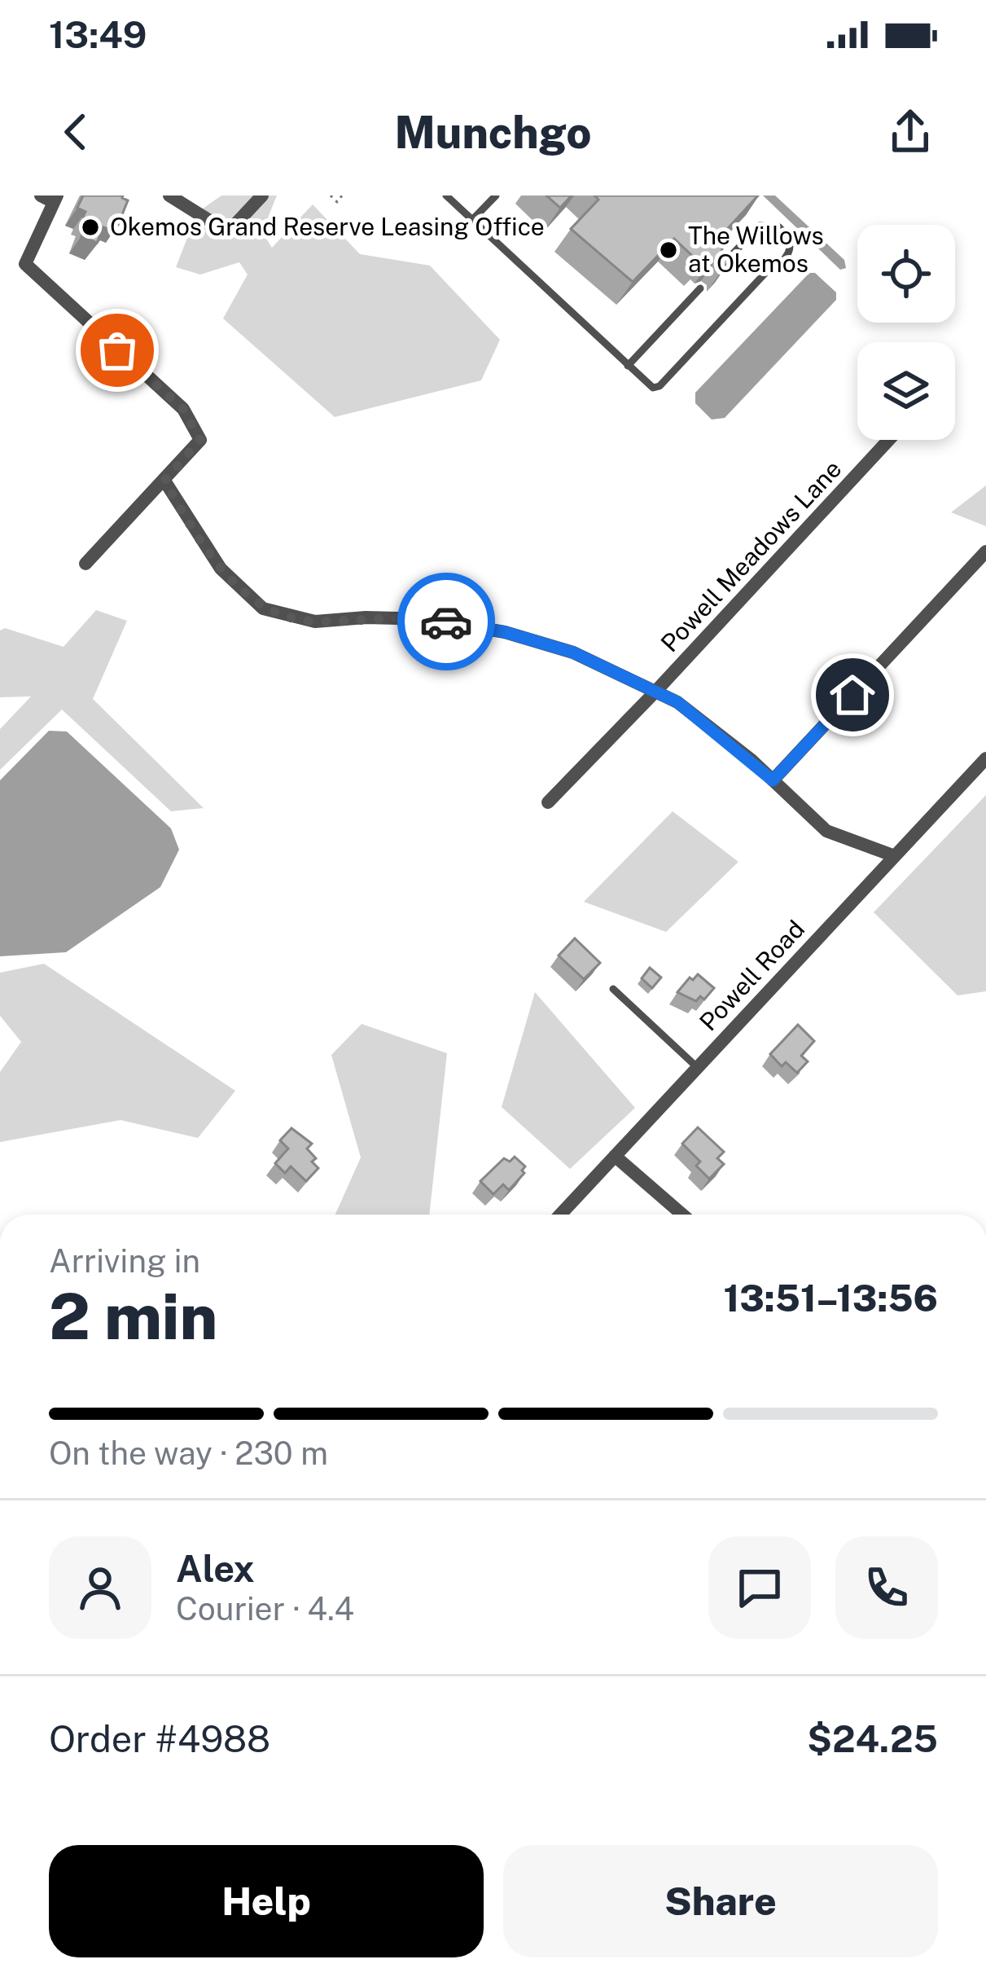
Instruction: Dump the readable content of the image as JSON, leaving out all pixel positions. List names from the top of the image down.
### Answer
{
  "streets": {
    "street": ["Powell Meadows Lane", "Powell Road"]
  },
  "places": ["Okemos Grand Reserve Leasing Office", "The Willows at Okemos"],
  "page": {
    "status": "13:49",
    "header": "Munchgo",
    "heading": ["2 min", "Arriving in", "13:51–13:56"],
    "panel": [
      "Alex",
      "Courier · 4.4",
      "Order #4988",
      "$24.25"
    ],
    "bar": "On the way · 230 m",
    "buttons": ["Help", "Share"]
  }
}
